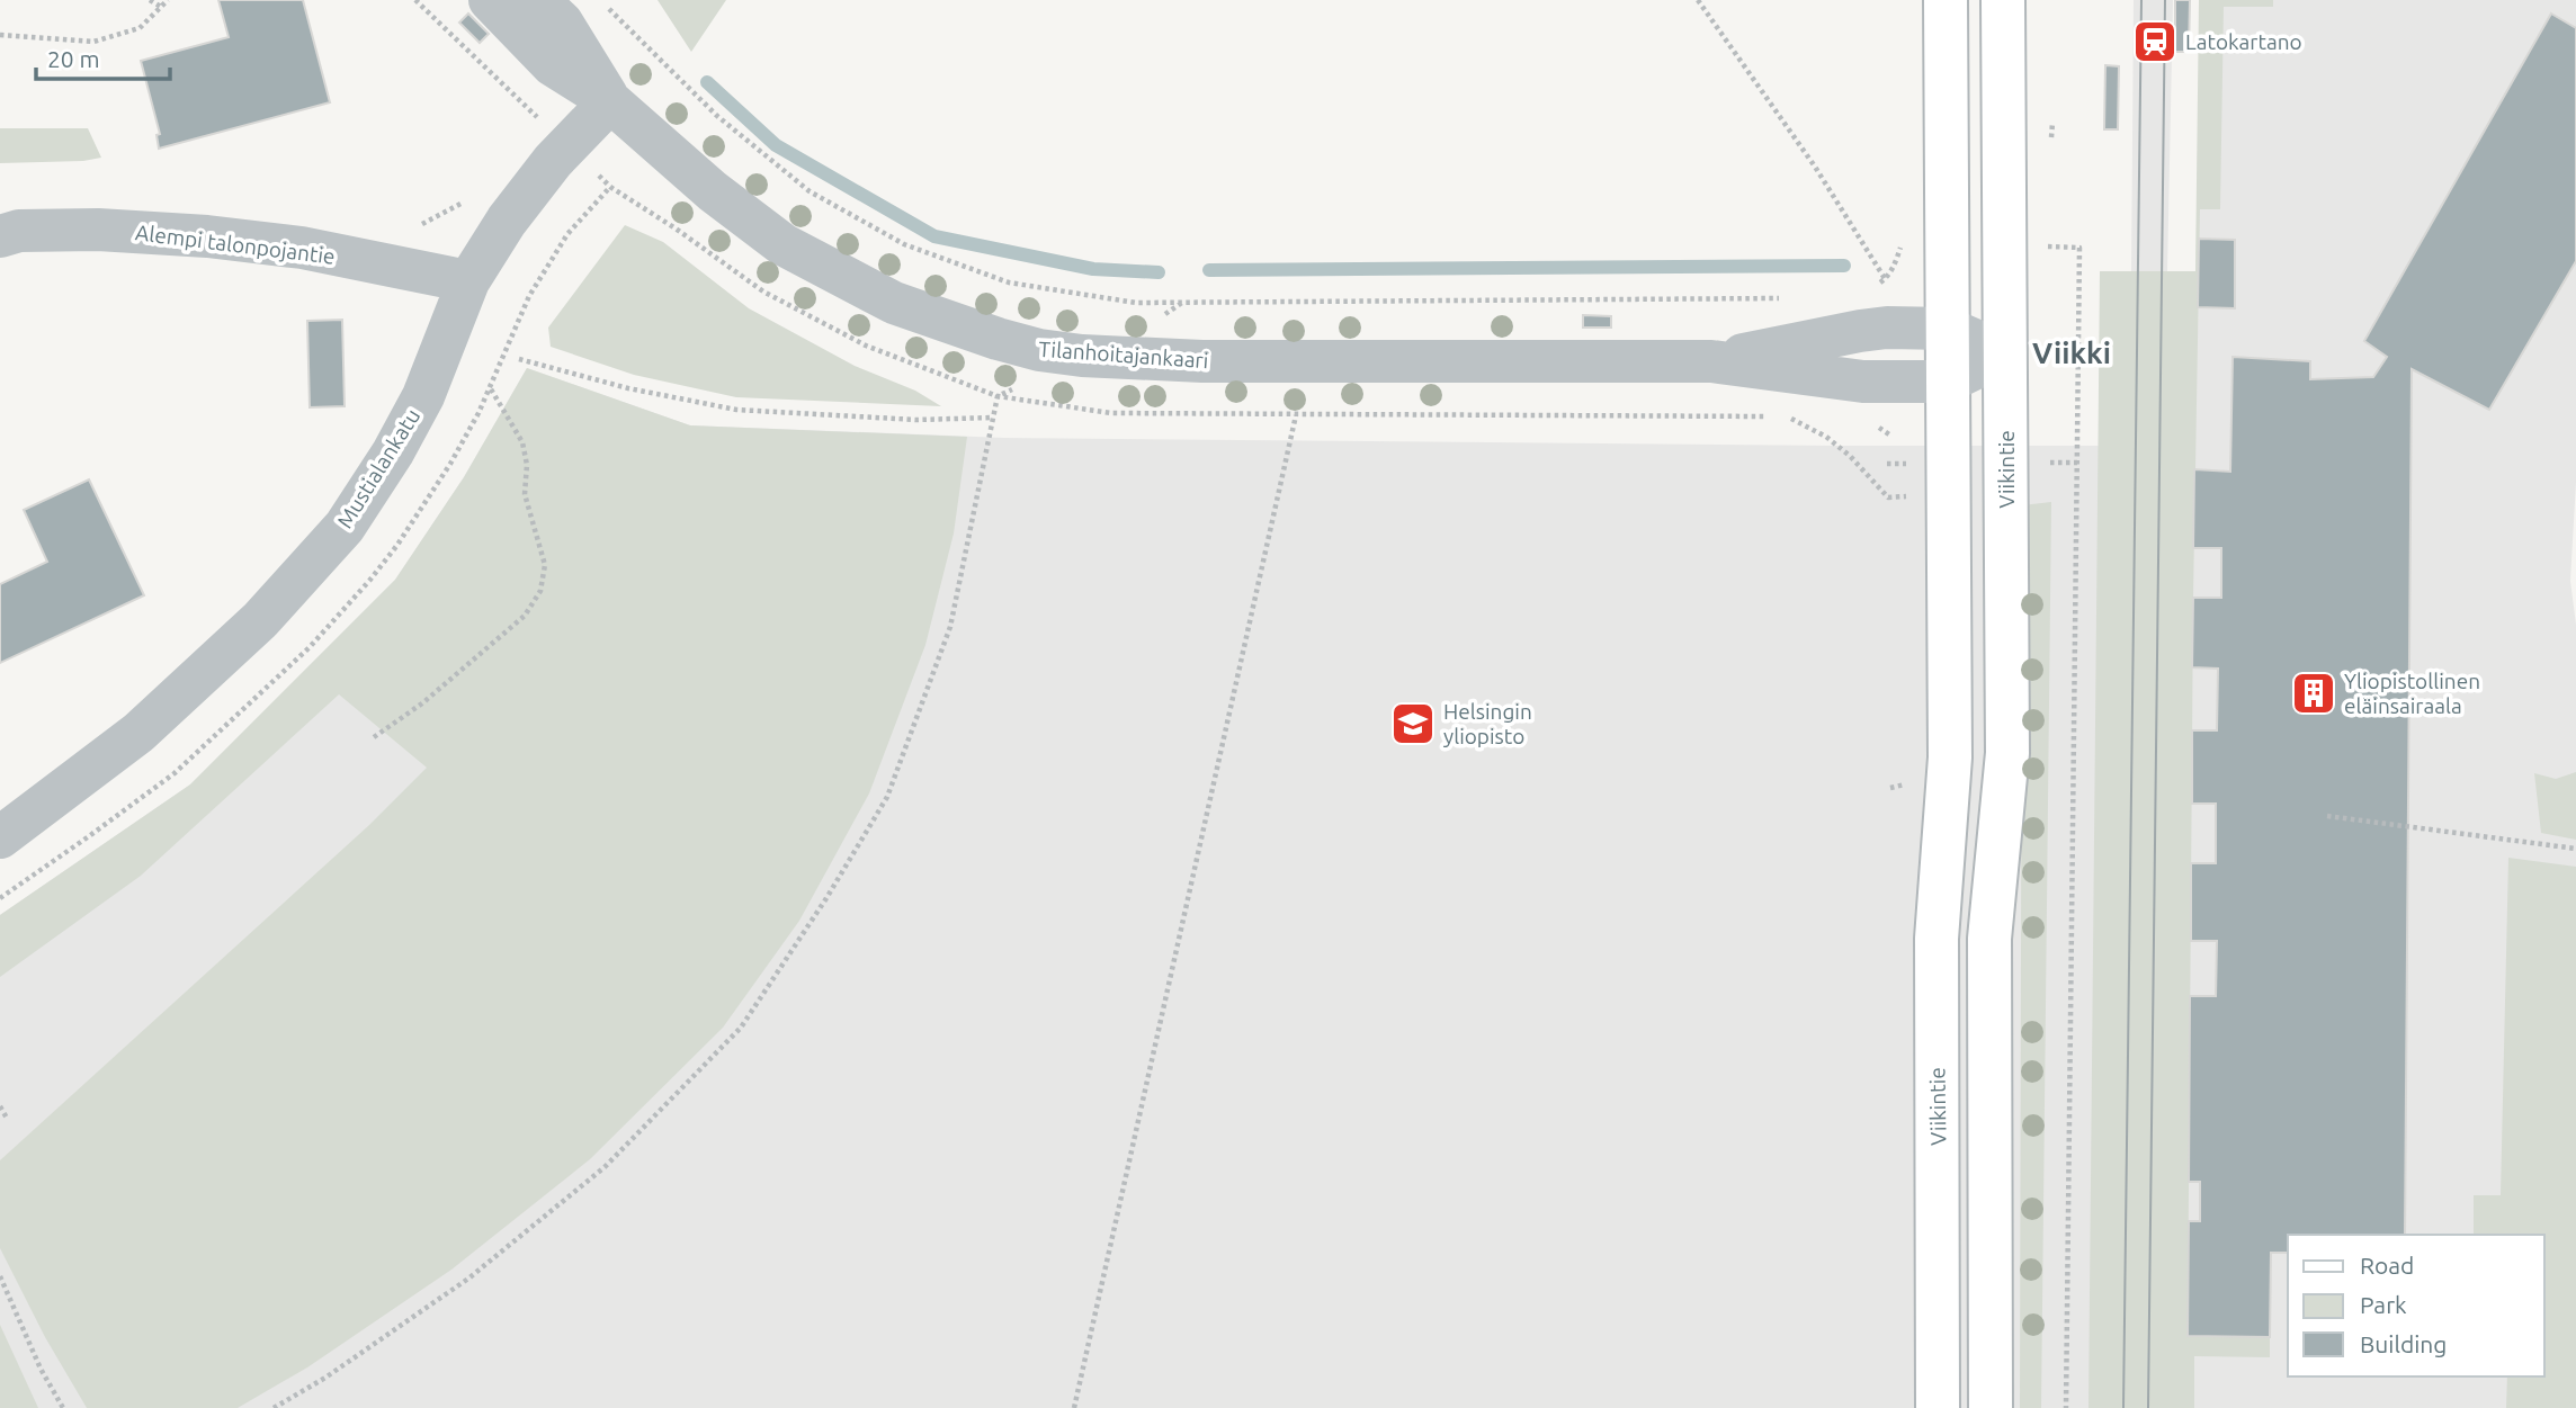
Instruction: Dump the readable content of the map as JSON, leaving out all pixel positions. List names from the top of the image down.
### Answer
{
  "streets": {
    "main road": ["Viikintie"],
    "street": ["Alempi talonpojantie", "Tilanhoitajankaari", "Mustialankatu"]
  },
  "crossings": [
    ["Alempi talonpojantie", "Mustialankatu"],
    ["Tilanhoitajankaari", "Mustialankatu"],
    ["Tilanhoitajankaari", "Viikintie"]
  ],
  "districts": ["Viikki"],
  "places": {
    "station": ["Latokartano"],
    "building": ["Yliopistollinen eläinsairaala"],
    "school or university": ["Helsingin yliopisto"]
  },
  "legend": ["Road", "Park", "Building"],
  "scale_bar": "20 m"
}
